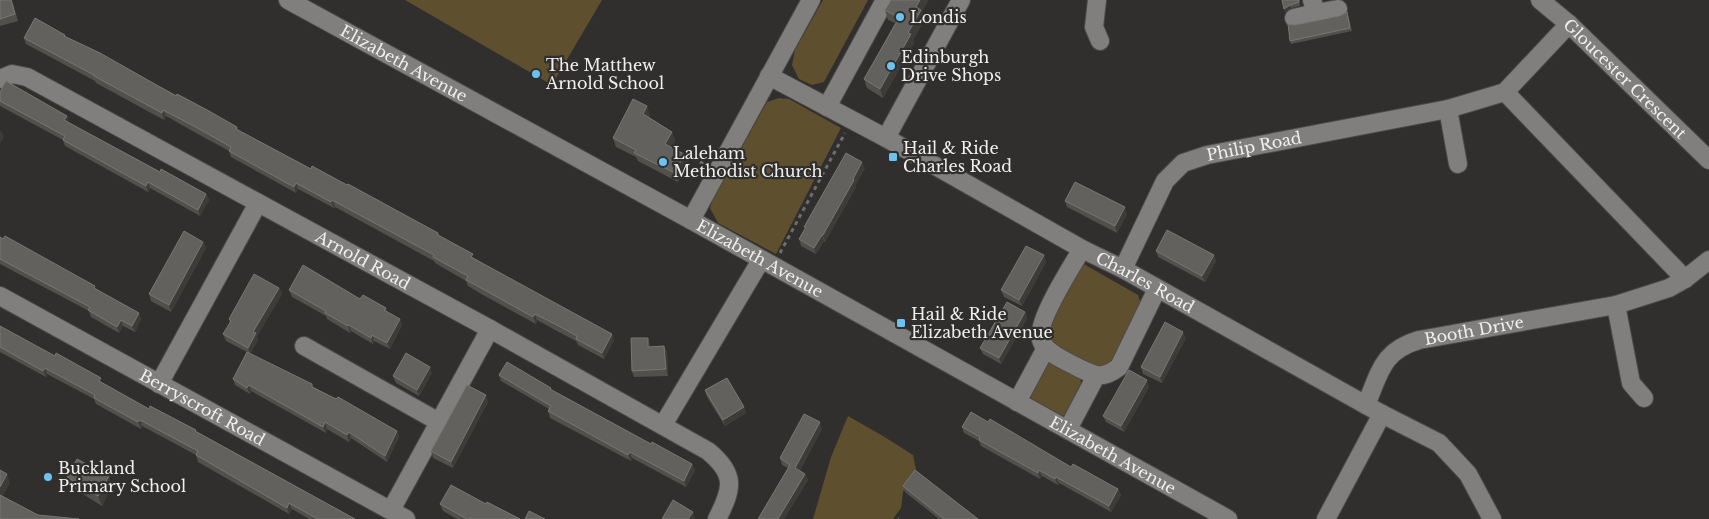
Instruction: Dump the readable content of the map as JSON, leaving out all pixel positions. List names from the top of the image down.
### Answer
{
  "streets": {
    "street": [
      "Elizabeth Avenue",
      "Gloucester Crescent",
      "Philip Road",
      "Arnold Road",
      "Charles Road",
      "Booth Drive",
      "Berryscroft Road"
    ]
  },
  "crossings": [
    ["Philip Road", "Charles Road"],
    ["Charles Road", "Booth Drive"]
  ],
  "places": {
    "other": [
      "Londis",
      "Edinburgh Drive Shops",
      "The Matthew Arnold School",
      "Laleham Methodist Church",
      "Buckland Primary School"
    ],
    "transit": ["Hail & Ride Charles Road", "Hail & Ride Elizabeth Avenue"]
  }
}
